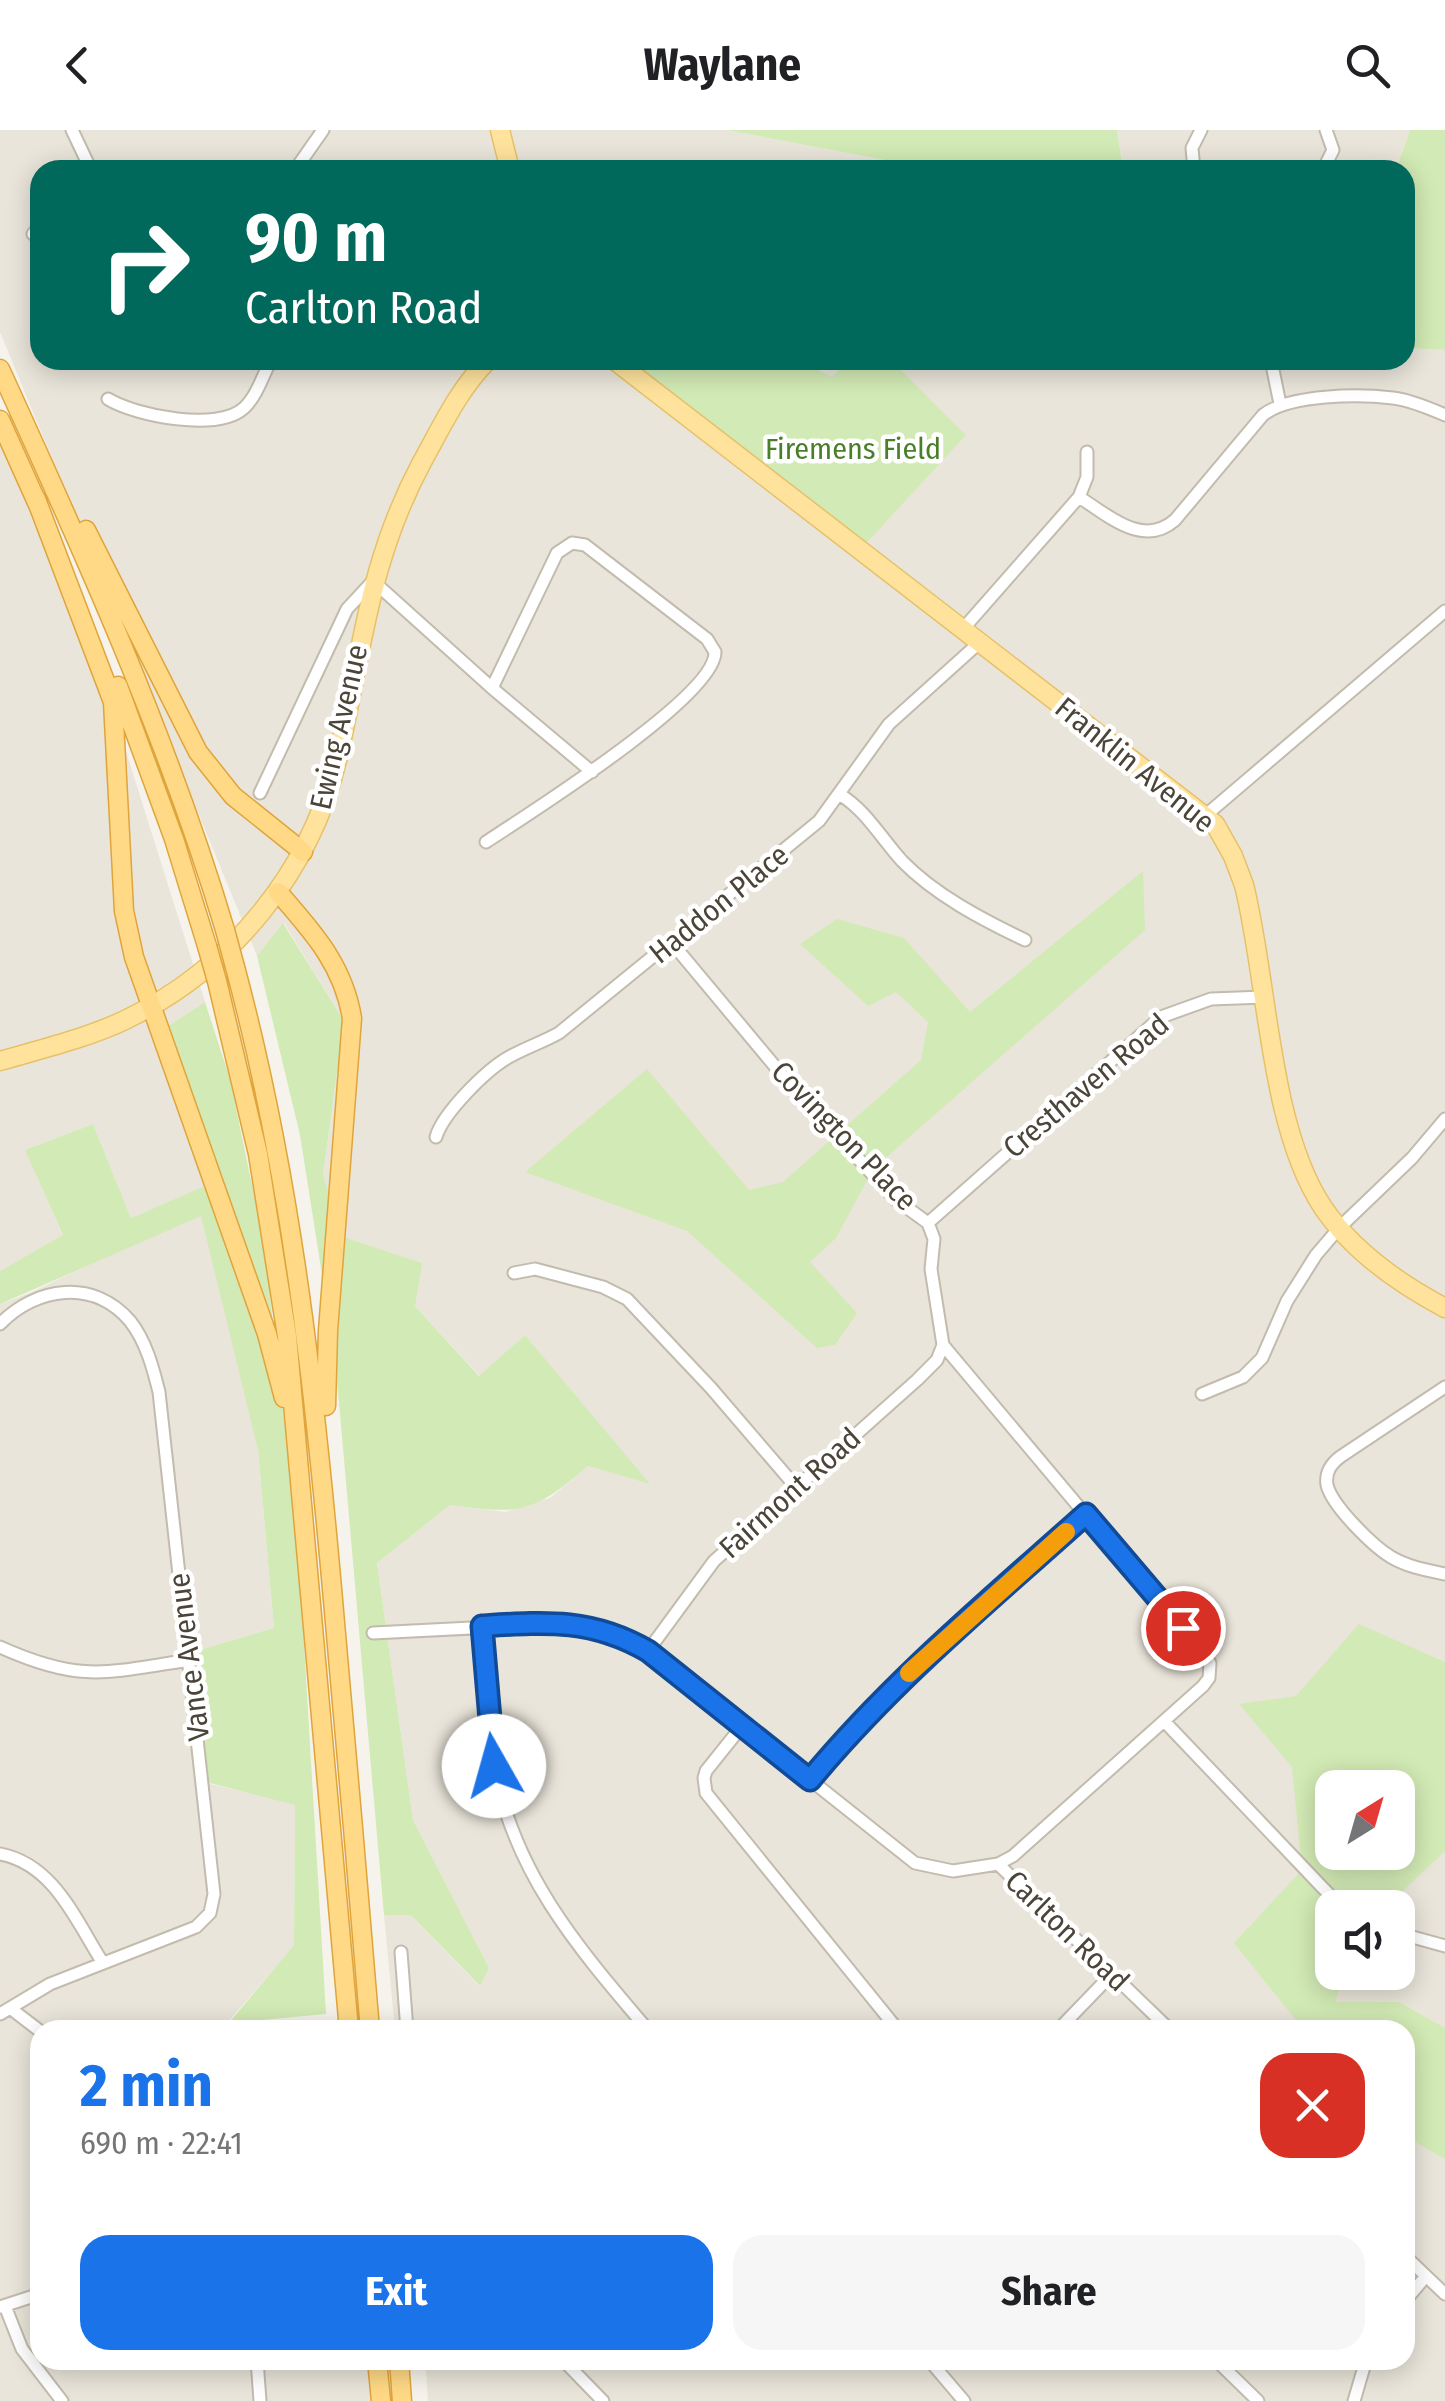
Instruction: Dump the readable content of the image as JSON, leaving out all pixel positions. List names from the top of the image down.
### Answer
{
  "streets": {
    "main road": ["Ewing Avenue", "Franklin Avenue"],
    "street": [
      "Haddon Place",
      "Cresthaven Road",
      "Covington Place",
      "Fairmont Road",
      "Vance Avenue",
      "Carlton Road"
    ]
  },
  "crossings": [
    ["Franklin Avenue", "Haddon Place"],
    ["Franklin Avenue", "Cresthaven Road"],
    ["Haddon Place", "Covington Place"],
    ["Cresthaven Road", "Covington Place"],
    ["Covington Place", "Fairmont Road"],
    ["Fairmont Road", "Carlton Road"]
  ],
  "parks": ["Firemens Field"],
  "north": "top right",
  "page": {
    "header": "Waylane",
    "turn": ["90 m", "Carlton Road"],
    "heading": ["2 min", "690 m · 22:41"],
    "buttons": ["Exit", "Share"]
  }
}
